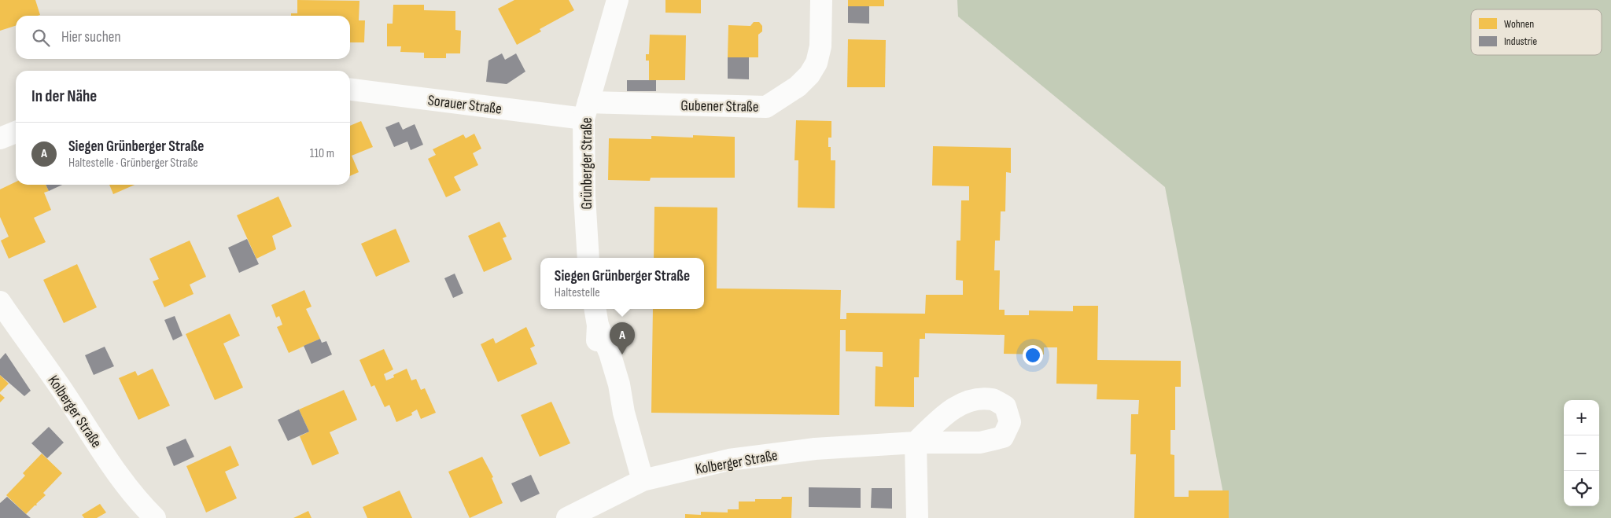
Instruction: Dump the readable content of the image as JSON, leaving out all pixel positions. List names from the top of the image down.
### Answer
{
  "streets": {
    "street": [
      "Sorauer Straße",
      "Gubener Straße",
      "Grünberger Straße",
      "Kolberger Straße"
    ]
  },
  "crossings": [
    ["Sorauer Straße", "Gubener Straße"],
    ["Sorauer Straße", "Grünberger Straße"],
    ["Gubener Straße", "Grünberger Straße"]
  ],
  "legend": ["Wohnen", "Industrie"],
  "page": {
    "search": "Hier suchen",
    "heading": "In der Nähe",
    "list": [
      {
        "mark": "A",
        "name": "Siegen Grünberger Straße",
        "note": "Haltestelle · Grünberger Straße",
        "value": "110 m"
      }
    ],
    "popup": ["Siegen Grünberger Straße", "Haltestelle"],
    "pins": "A",
    "map_buttons": ["+", "−"]
  }
}
